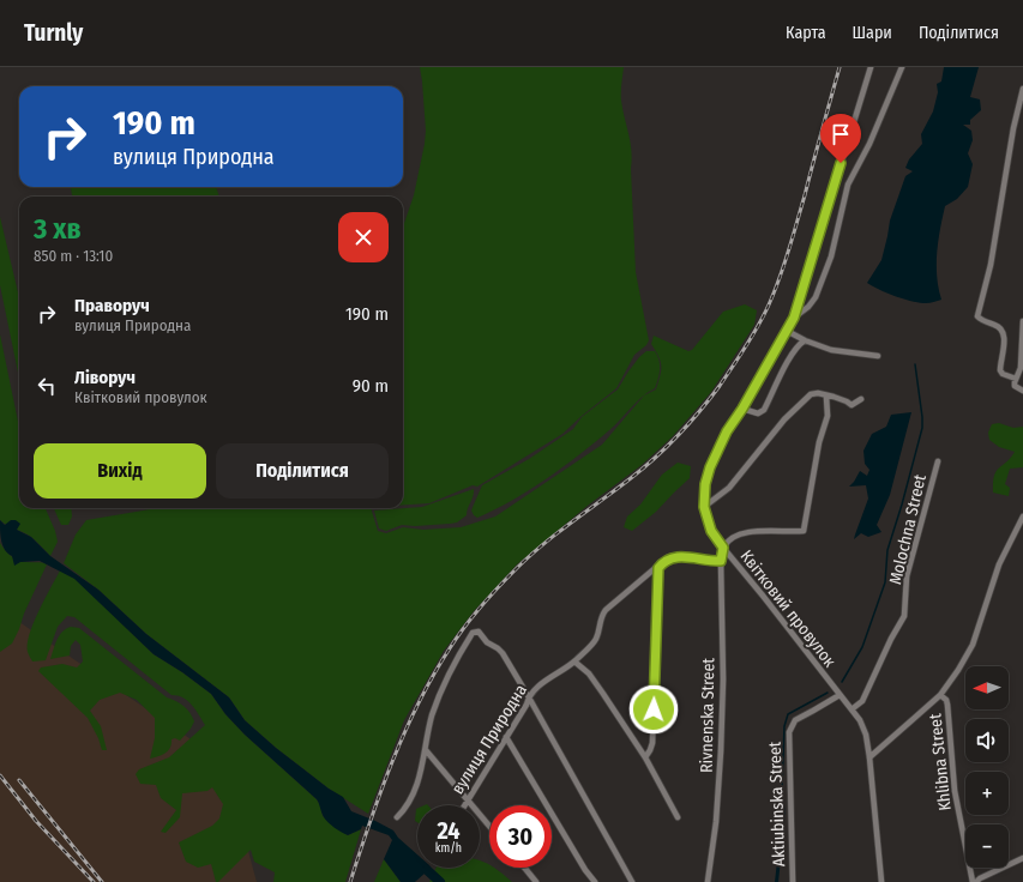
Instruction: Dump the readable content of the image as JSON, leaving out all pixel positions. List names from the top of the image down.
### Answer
{
  "streets": {
    "street": [
      "Molochna Street",
      "Квітковий провулок",
      "Rivnenska Street",
      "вулиця Природна",
      "Khlibna Street",
      "Aktiubinska Street"
    ]
  },
  "crossings": [
    ["Molochna Street", "Квітковий провулок"],
    ["Квітковий провулок", "Rivnenska Street"],
    ["Квітковий провулок", "Aktiubinska Street"],
    ["Rivnenska Street", "вулиця Природна"]
  ],
  "north": "left",
  "page": {
    "header": "Turnly",
    "nav": ["Карта", "Шари", "Поділитися"],
    "turn": ["190 m", "вулиця Природна"],
    "heading": ["3 хв", "850 m · 13:10"],
    "list": [
      {
        "name": "Праворуч",
        "note": "вулиця Природна",
        "value": "190 m"
      },
      {
        "name": "Ліворуч",
        "note": "Квітковий провулок",
        "value": "90 m"
      }
    ],
    "buttons": ["Вихід", "Поділитися"],
    "map_buttons": ["+", "−"],
    "speed": "24 km/h",
    "limit": "30"
  }
}
